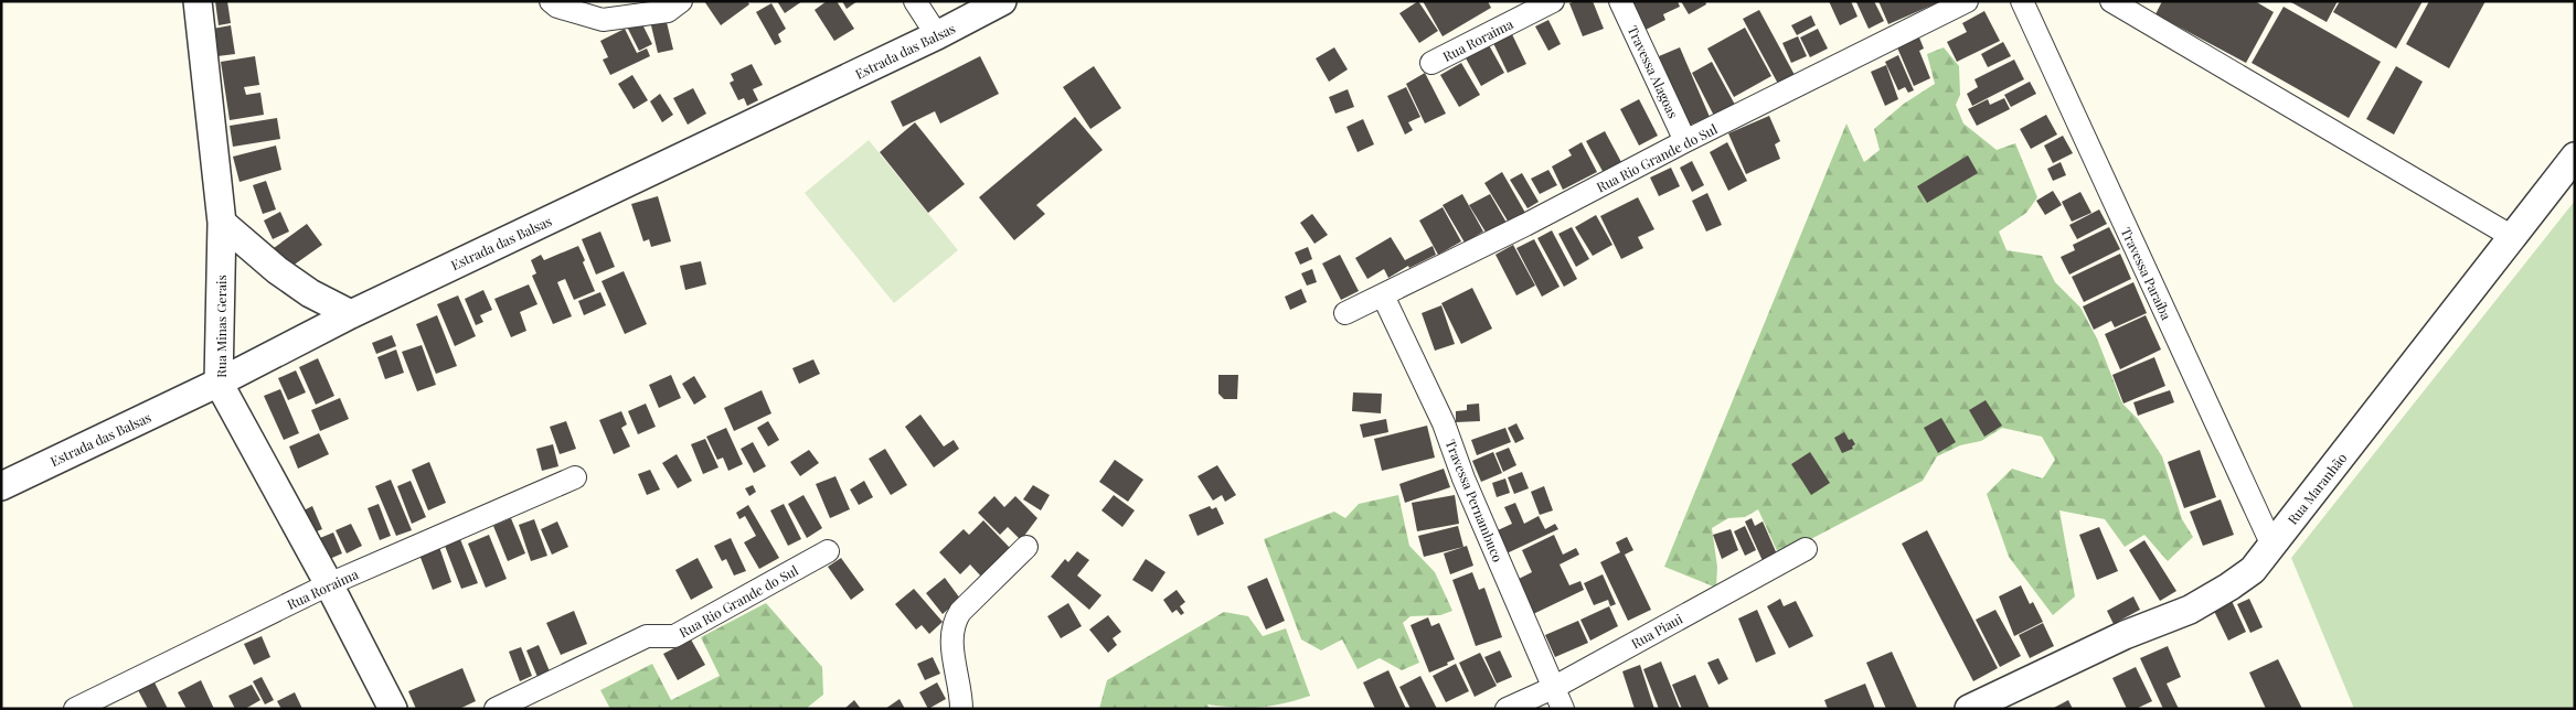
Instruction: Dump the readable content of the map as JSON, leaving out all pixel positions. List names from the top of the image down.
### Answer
{
  "streets": {
    "street": [
      "Rua Roraima",
      "Estrada das Balsas",
      "Travessa Alagoas",
      "Rua Rio Grande do Sul",
      "Travessa Paraíba",
      "Rua Minas Gerais",
      "Rua Maranhão",
      "Travessa Pernambuco",
      "Rua Piaui"
    ]
  },
  "crossings": [
    ["Rua Roraima", "Rua Minas Gerais"],
    ["Estrada das Balsas", "Rua Minas Gerais"],
    ["Travessa Alagoas", "Rua Rio Grande do Sul"],
    ["Rua Rio Grande do Sul", "Travessa Pernambuco"],
    ["Travessa Paraíba", "Rua Maranhão"],
    ["Travessa Pernambuco", "Rua Piaui"]
  ]
}
